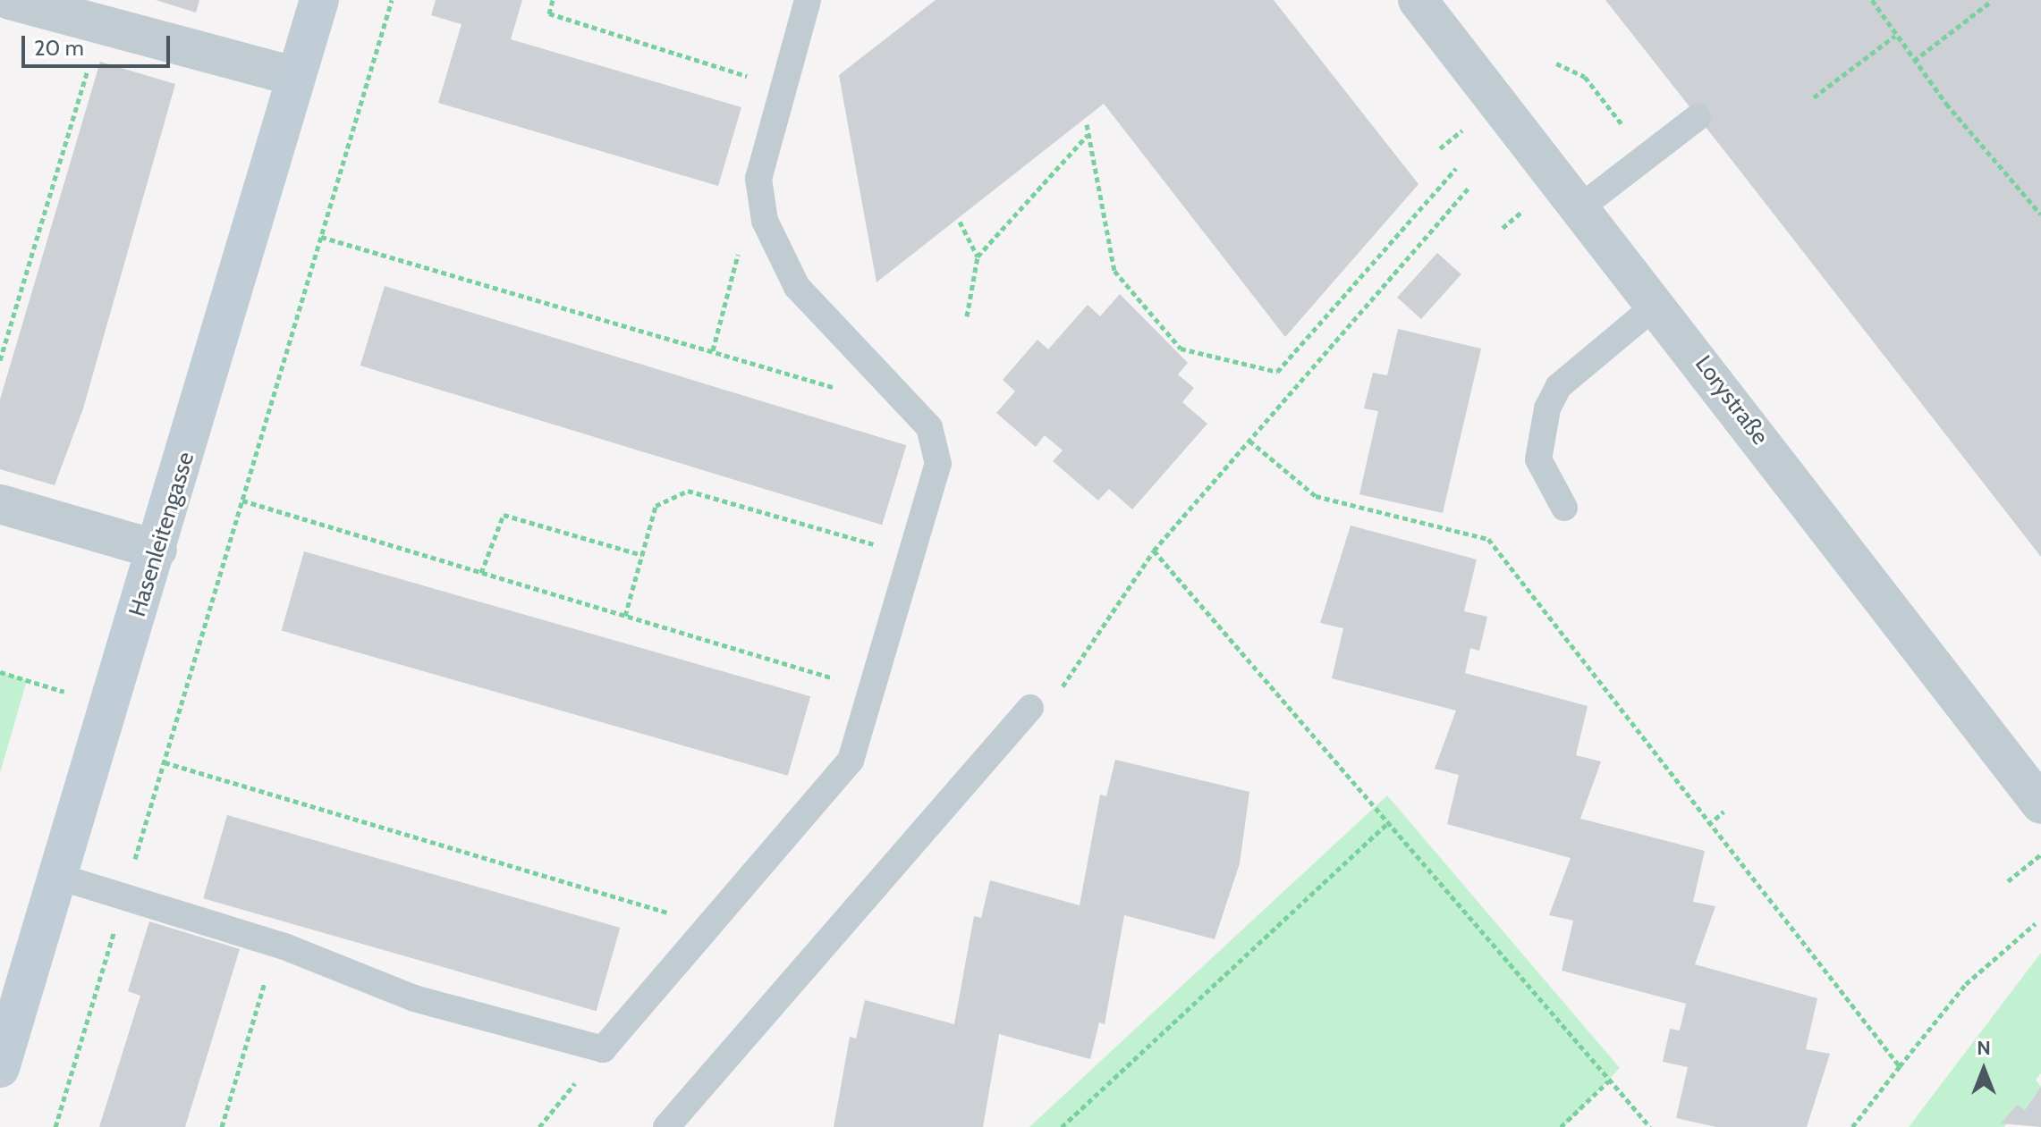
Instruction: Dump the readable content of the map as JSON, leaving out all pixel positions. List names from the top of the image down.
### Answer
{
  "streets": {
    "street": ["Lorystraße", "Hasenleitengasse"]
  },
  "scale_bar": "20 m",
  "north": "top"
}
